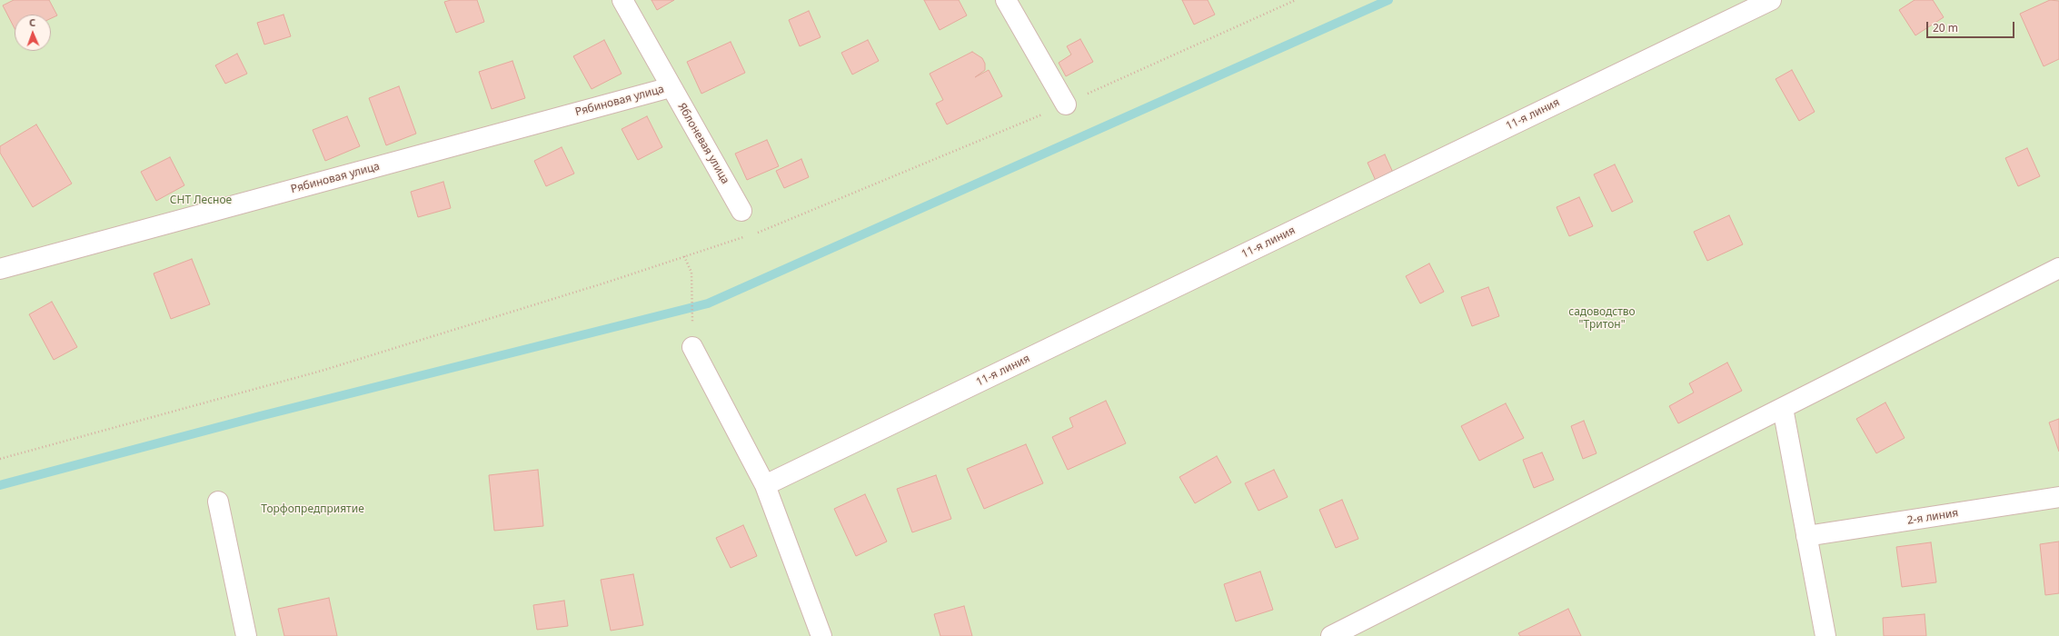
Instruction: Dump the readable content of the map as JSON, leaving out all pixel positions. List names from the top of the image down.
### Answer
{
  "streets": {
    "street": [
      "Рябиновая улица",
      "11-я линия",
      "Яблоневая улица",
      "2-я линия"
    ]
  },
  "crossings": [
    ["Рябиновая улица", "Яблоневая улица"]
  ],
  "parks": ["СНТ Лесное", "садоводство \"Тритон\"", "Торфопредприятие"],
  "scale_bar": "20 m",
  "north": "top"
}
